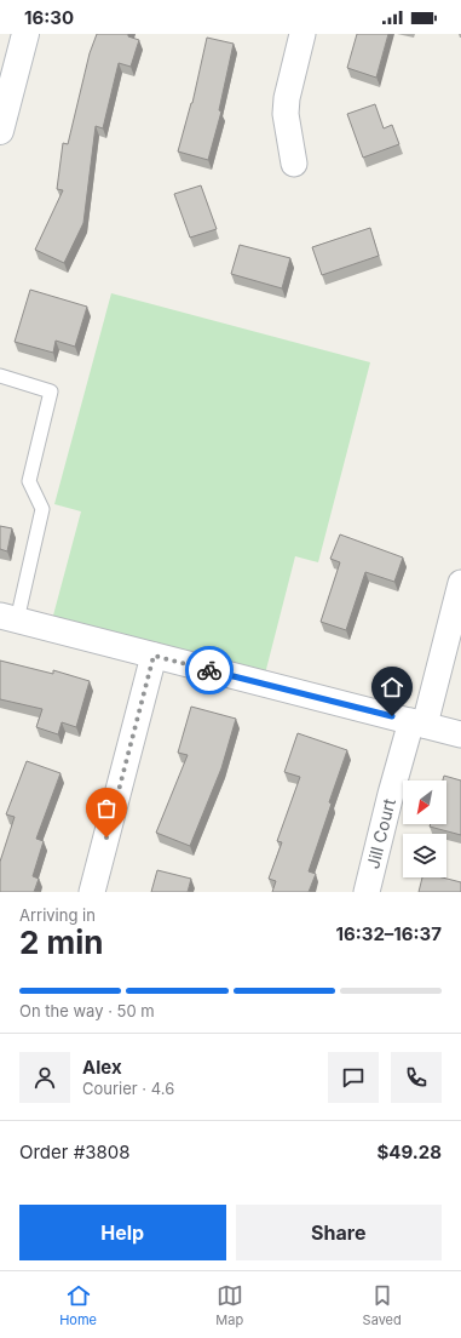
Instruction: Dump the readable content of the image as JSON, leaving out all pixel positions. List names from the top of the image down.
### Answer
{
  "streets": {
    "street": ["Jill Court"]
  },
  "north": "bottom left",
  "page": {
    "status": "16:30",
    "heading": ["2 min", "Arriving in", "16:32–16:37"],
    "panel": [
      "Alex",
      "Courier · 4.6",
      "Order #3808",
      "$49.28"
    ],
    "bar": "On the way · 50 m",
    "buttons": ["Help", "Share"],
    "tabs": ["Home", "Map", "Saved"]
  }
}
